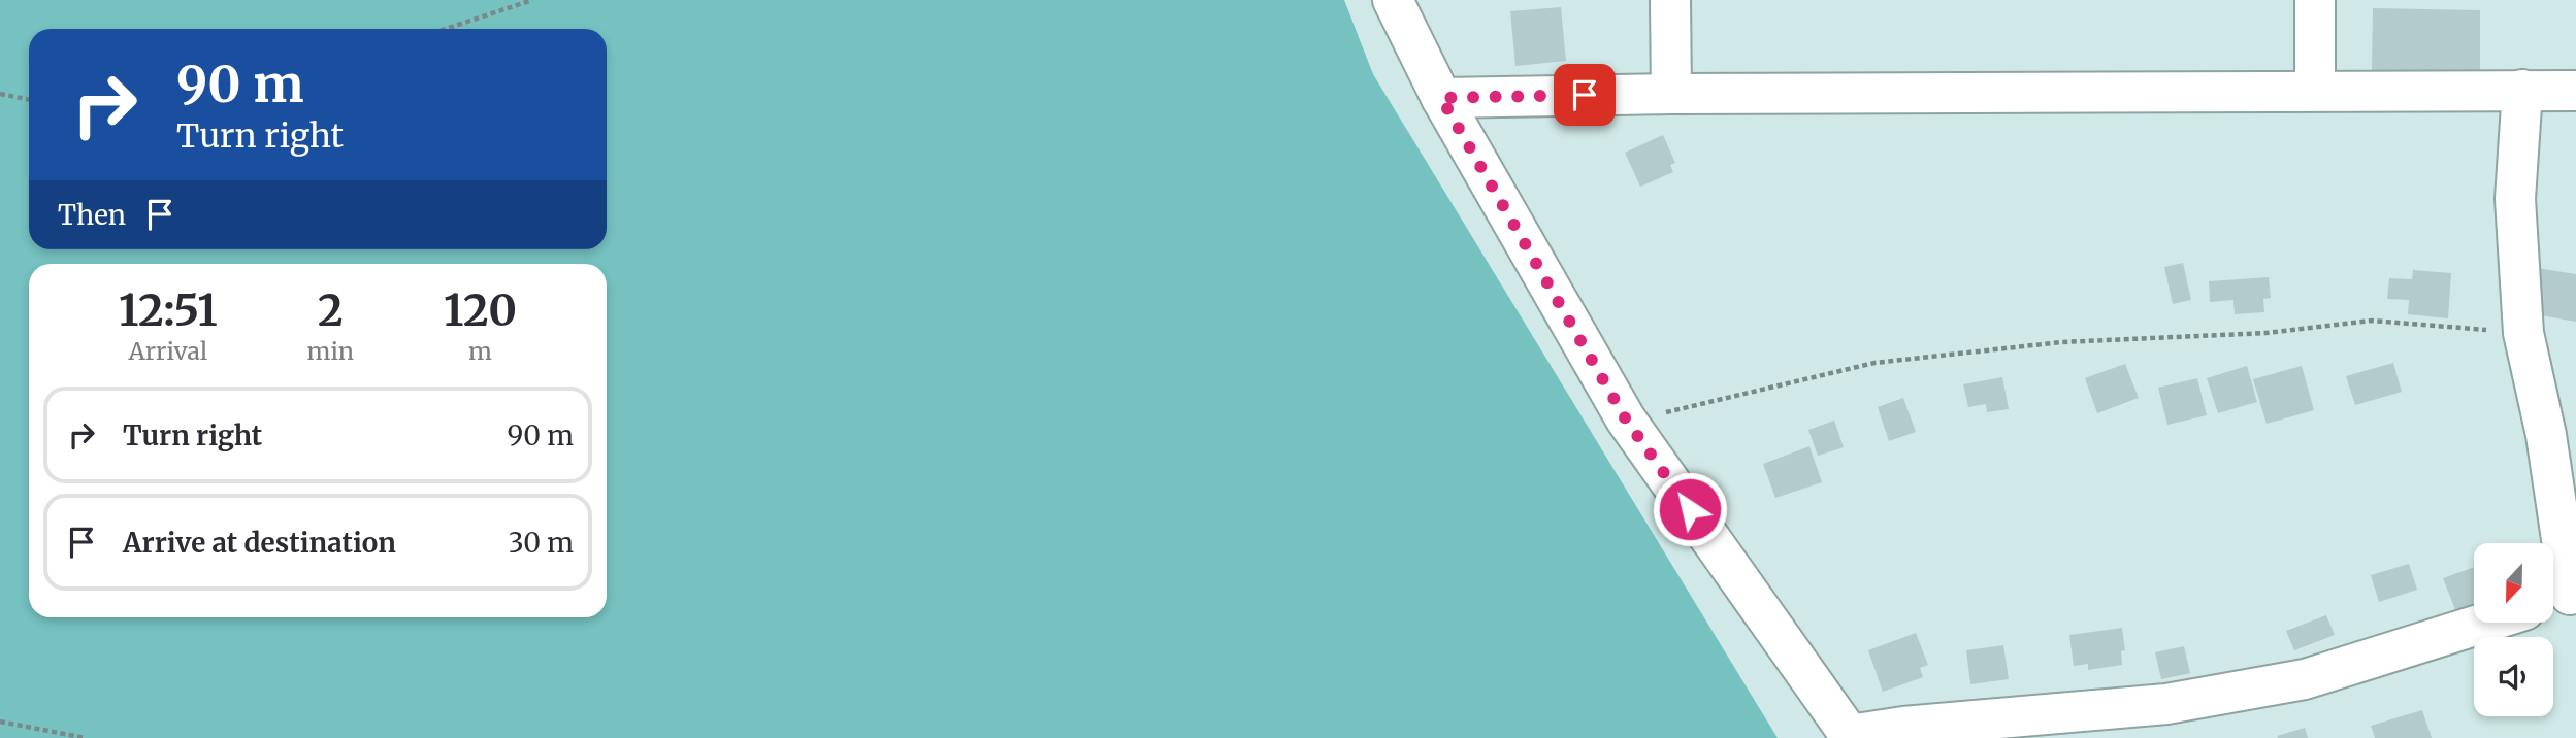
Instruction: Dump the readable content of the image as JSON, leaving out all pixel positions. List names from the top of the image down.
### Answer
{
  "north": "bottom",
  "page": {
    "turn": ["90 m", "Turn right"],
    "then": "Then",
    "eta": [
      "12:51",
      "Arrival",
      "2",
      "min",
      "120",
      "m"
    ],
    "list": [
      {
        "name": "Turn right",
        "value": "90 m"
      },
      {
        "name": "Arrive at destination",
        "value": "30 m"
      }
    ]
  }
}
